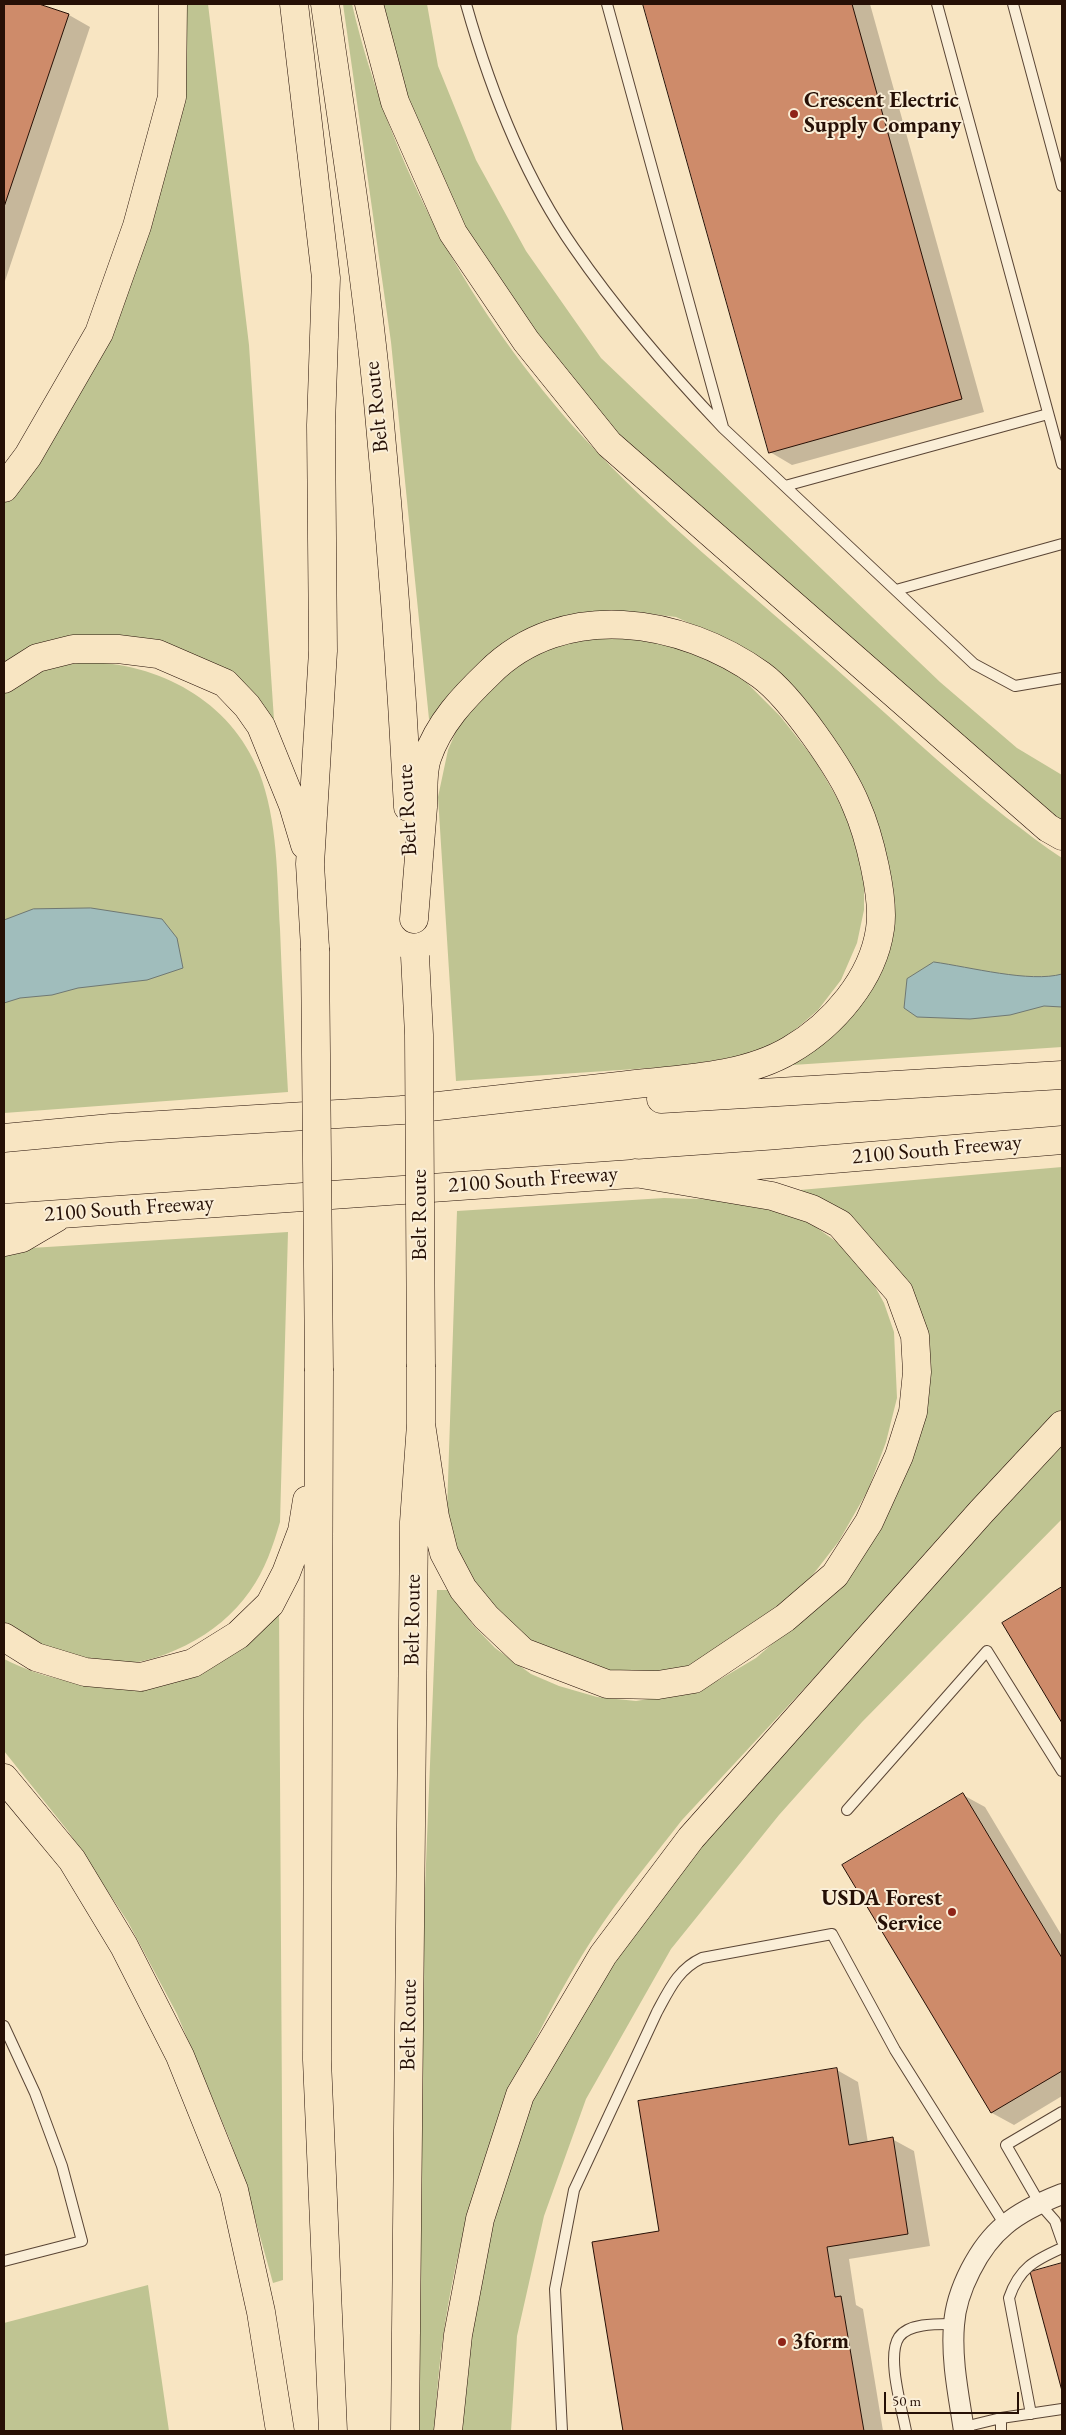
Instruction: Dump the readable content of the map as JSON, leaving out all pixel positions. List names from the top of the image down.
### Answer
{
  "streets": {
    "highway": ["Belt Route", "2100 South Freeway"]
  },
  "places": ["Crescent Electric Supply Company", "USDA Forest Service", "3form"],
  "scale_bar": "50 m"
}
